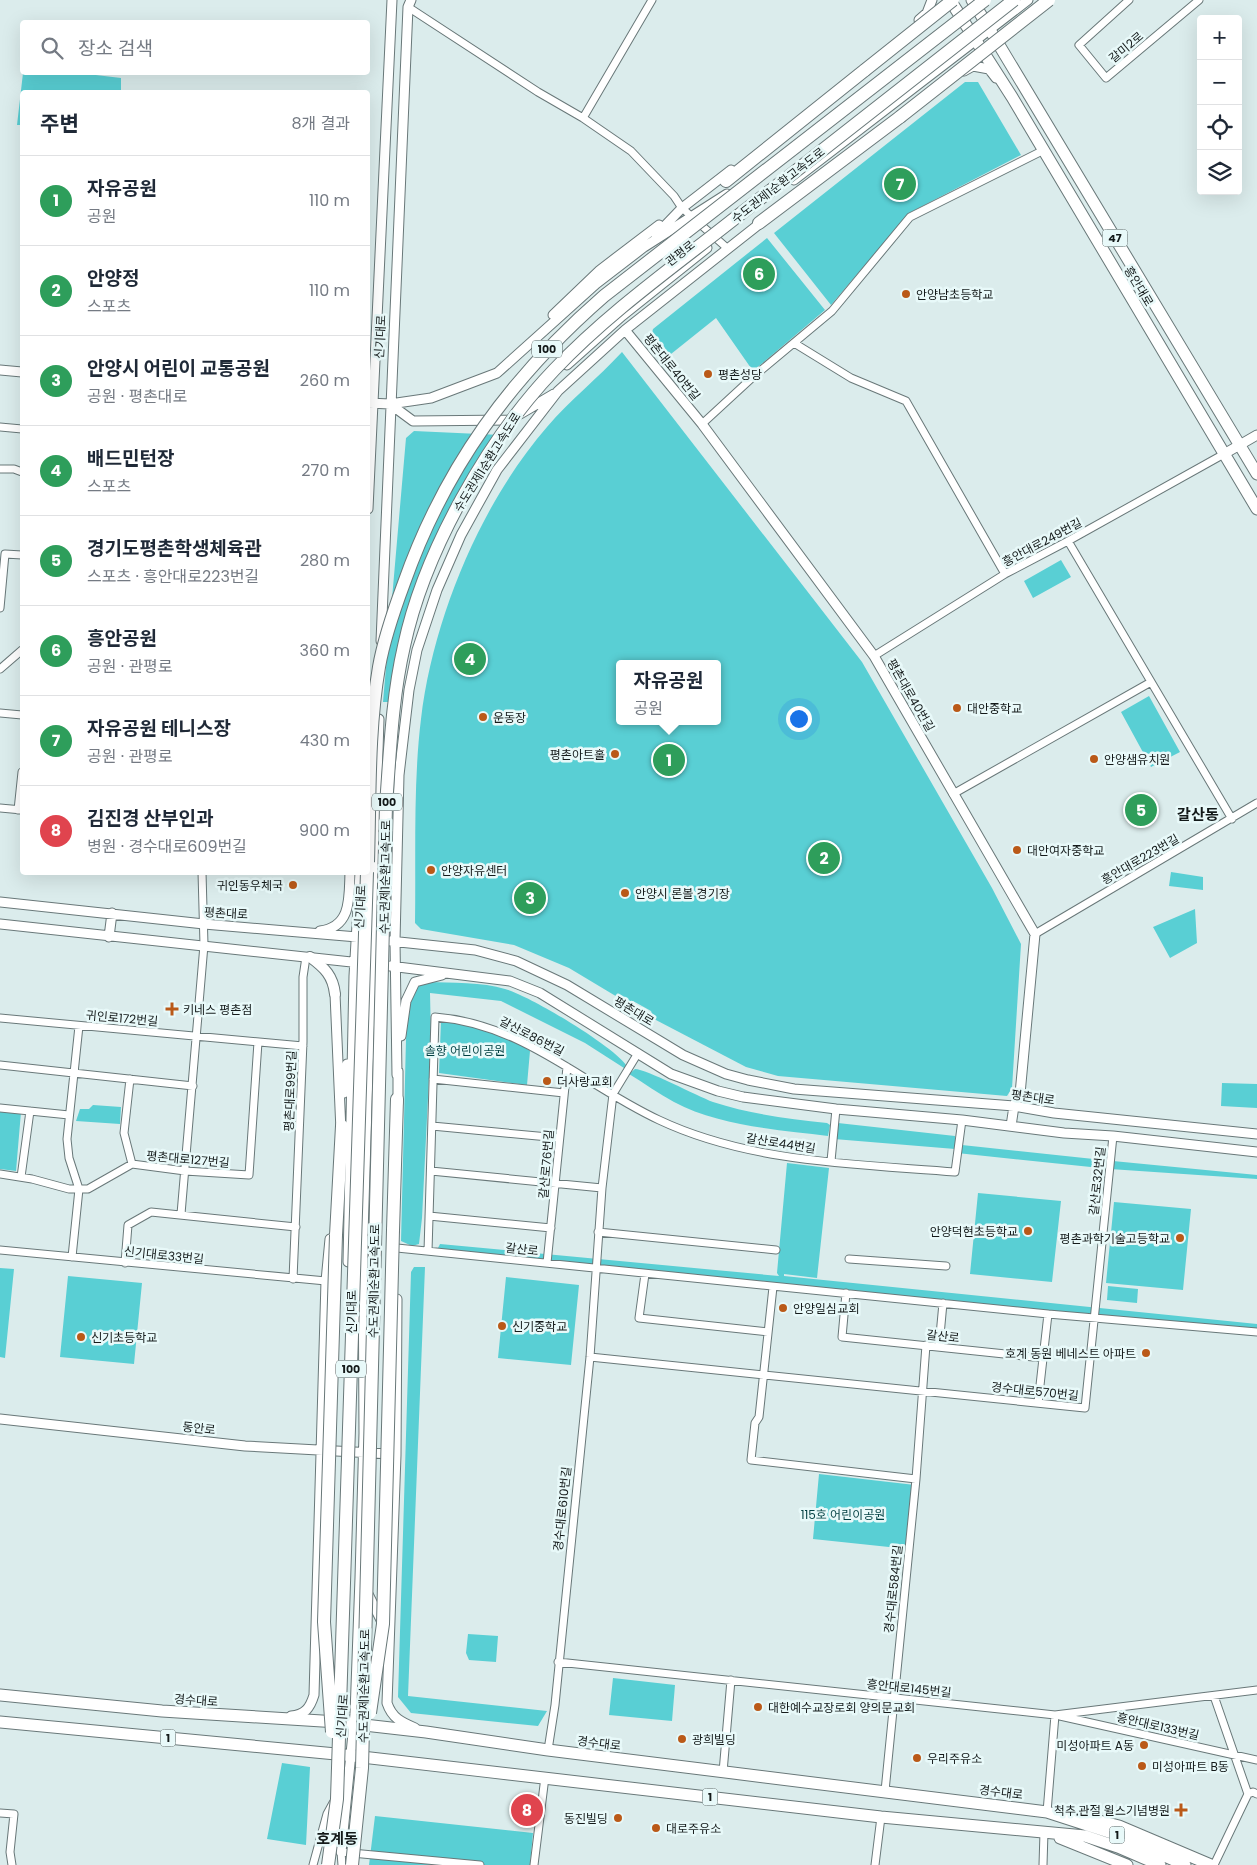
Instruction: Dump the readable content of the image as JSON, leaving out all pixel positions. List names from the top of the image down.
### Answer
{
  "streets": {
    "highway": ["수도권제1순환고속도로", "100"],
    "main road": [
      "47",
      "흥안대로",
      "경수대로",
      "1"
    ],
    "street": [
      "갈미2로",
      "관평로",
      "신기대로",
      "평촌대로40번길",
      "흥안대로249번길",
      "흥안대로223번길",
      "평촌대로",
      "귀인로172번길",
      "갈산로86번길",
      "평촌대로99번길",
      "갈산로44번길",
      "평촌대로127번길",
      "갈산로76번길",
      "갈산로32번길",
      "갈산로",
      "신기대로33번길",
      "경수대로570번길",
      "동안로",
      "경수대로610번길",
      "경수대로584번길",
      "흥안대로145번길",
      "흥안대로133번길"
    ]
  },
  "crossings": [
    ["수도권제1순환고속도로", "관평로"],
    ["수도권제1순환고속도로", "흥안대로"],
    ["수도권제1순환고속도로", "신기대로"],
    ["관평로", "흥안대로"],
    ["관평로", "신기대로"],
    ["흥안대로", "흥안대로249번길"],
    ["신기대로", "평촌대로"],
    ["신기대로", "동안로"],
    ["신기대로", "경수대로"],
    ["신기대로", "1"],
    ["평촌대로40번길", "흥안대로249번길"],
    ["평촌대로40번길", "흥안대로223번길"],
    ["귀인로172번길", "평촌대로99번길"],
    ["귀인로172번길", "평촌대로127번길"],
    ["갈산로86번길", "갈산로44번길"],
    ["갈산로86번길", "갈산로76번길"],
    ["갈산로86번길", "갈산로"],
    ["갈산로86번길", "경수대로610번길"],
    ["평촌대로99번길", "신기대로33번길"],
    ["갈산로44번길", "경수대로610번길"],
    ["갈산로76번길", "갈산로"],
    ["갈산로32번길", "갈산로"],
    ["갈산로32번길", "경수대로570번길"],
    ["갈산로", "경수대로570번길"],
    ["갈산로", "경수대로610번길"],
    ["갈산로", "경수대로584번길"],
    ["경수대로570번길", "경수대로610번길"],
    ["경수대로570번길", "경수대로584번길"],
    ["경수대로610번길", "흥안대로145번길"],
    ["경수대로610번길", "경수대로"],
    ["경수대로584번길", "흥안대로145번길"],
    ["경수대로584번길", "경수대로"],
    ["흥안대로145번길", "흥안대로133번길"]
  ],
  "districts": ["갈산동", "호계동"],
  "parks": ["솔향 어린이공원", "115호 어린이공원"],
  "places": {
    "other": [
      "안양남초등학교",
      "평촌성당",
      "대안중학교",
      "운동장",
      "평촌아트홀",
      "안양샘유치원",
      "대안여자중학교",
      "안양자유센터",
      "귀인동우체국",
      "안양시 론볼 경기장",
      "더사랑교회",
      "안양덕현초등학교",
      "평촌과학기술고등학교",
      "안양일심교회",
      "신기중학교",
      "신기초등학교",
      "호계 동원 베네스트 아파트",
      "대한예수교장로회 양의문교회",
      "광희빌딩",
      "미성아파트 A동",
      "우리주유소",
      "미성아파트 B동",
      "동진빌딩",
      "대로주유소"
    ],
    "health": ["키네스 평촌점", "척추.관절 윌스기념병원"]
  },
  "page": {
    "map_buttons": ["+", "−"],
    "search": "장소 검색",
    "heading": ["주변", "8개 결과"],
    "list": [
      {
        "mark": "1",
        "name": "자유공원",
        "note": "공원",
        "value": "110 m"
      },
      {
        "mark": "2",
        "name": "안양정",
        "note": "스포츠",
        "value": "110 m"
      },
      {
        "mark": "3",
        "name": "안양시 어린이 교통공원",
        "note": "공원 · 평촌대로",
        "value": "260 m"
      },
      {
        "mark": "4",
        "name": "배드민턴장",
        "note": "스포츠",
        "value": "270 m"
      },
      {
        "mark": "5",
        "name": "경기도평촌학생체육관",
        "note": "스포츠 · 흥안대로223번길",
        "value": "280 m"
      },
      {
        "mark": "6",
        "name": "흥안공원",
        "note": "공원 · 관평로",
        "value": "360 m"
      },
      {
        "mark": "7",
        "name": "자유공원 테니스장",
        "note": "공원 · 관평로",
        "value": "430 m"
      },
      {
        "mark": "8",
        "name": "김진경 산부인과",
        "note": "병원 · 경수대로609번길",
        "value": "900 m"
      }
    ],
    "pins": [
      "7",
      "6",
      "4",
      "1",
      "5",
      "2",
      "3",
      "8"
    ],
    "popup": ["자유공원", "공원"]
  }
}
